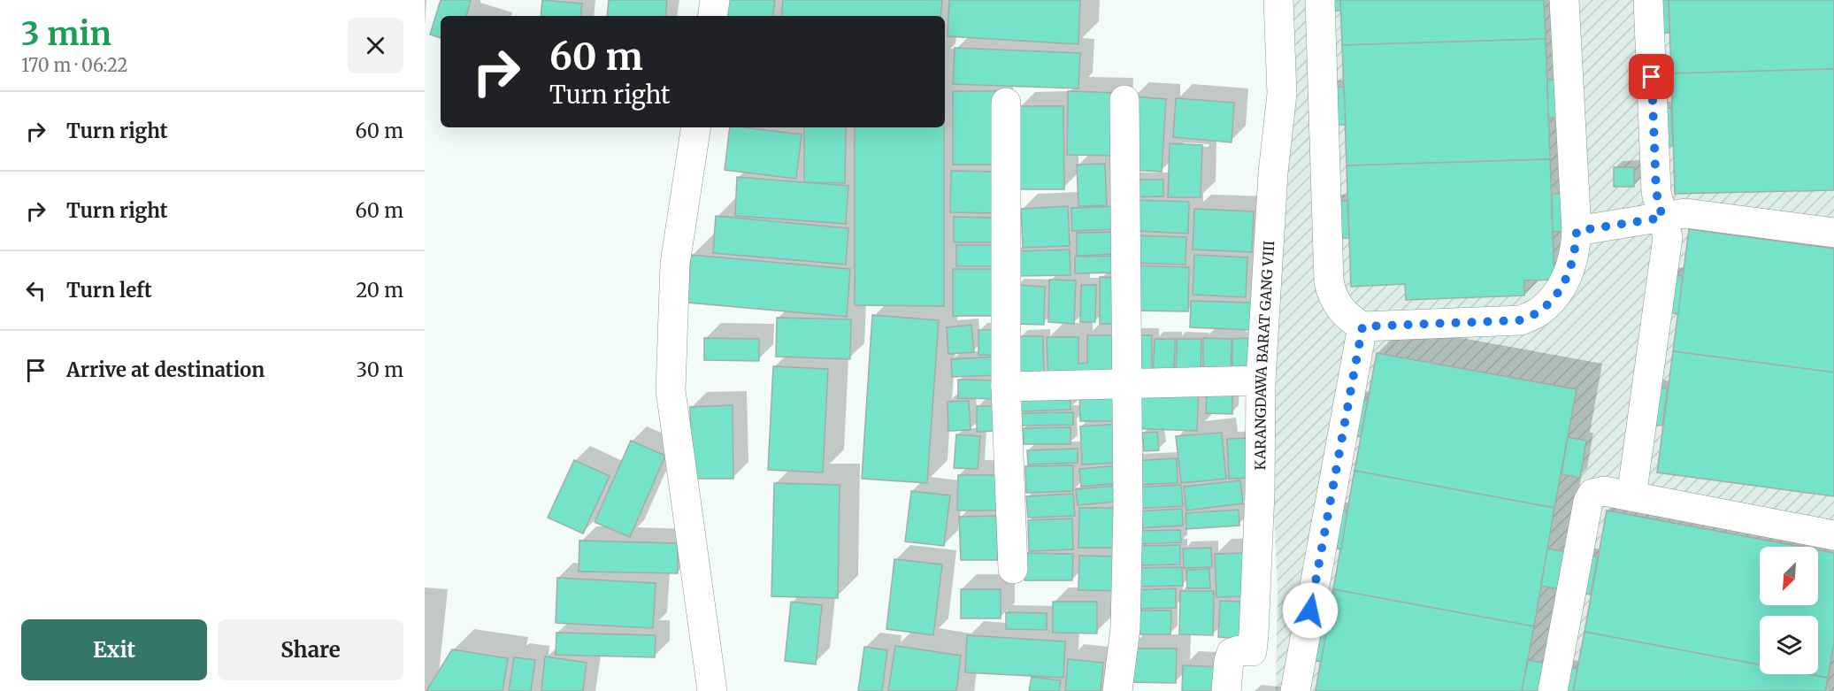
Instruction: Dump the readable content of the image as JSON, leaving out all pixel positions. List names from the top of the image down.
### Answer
{
  "streets": {
    "street": ["KARANGDAWA BARAT GANG VIII"]
  },
  "north": "bottom left",
  "page": {
    "heading": ["3 min", "170 m · 06:22"],
    "turn": ["60 m", "Turn right"],
    "list": [
      {
        "name": "Turn right",
        "value": "60 m"
      },
      {
        "name": "Turn right",
        "value": "60 m"
      },
      {
        "name": "Turn left",
        "value": "20 m"
      },
      {
        "name": "Arrive at destination",
        "value": "30 m"
      }
    ],
    "buttons": ["Exit", "Share"]
  }
}
